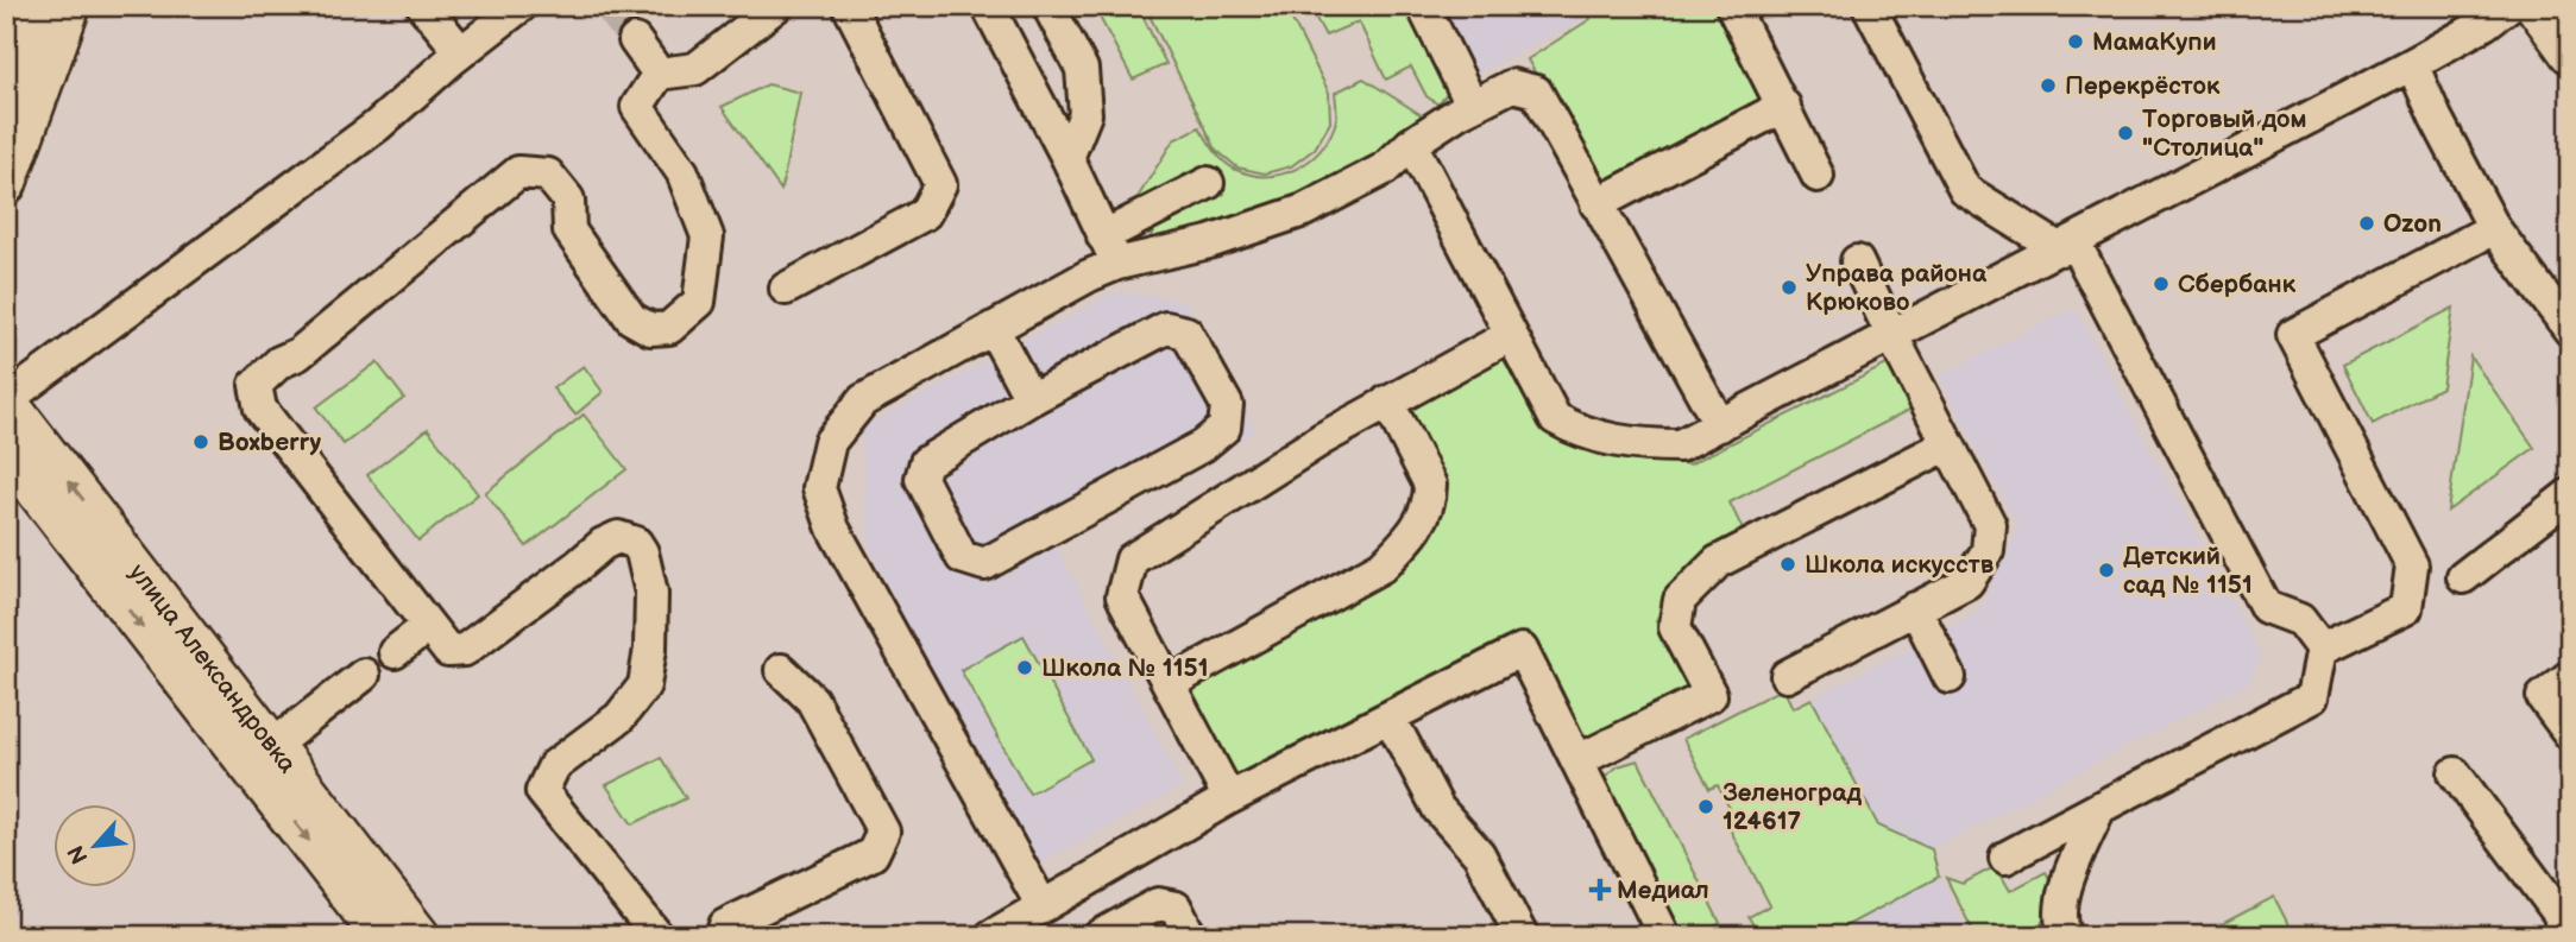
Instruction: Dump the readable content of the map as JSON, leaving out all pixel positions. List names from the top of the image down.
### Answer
{
  "streets": {
    "main road": ["улица Александровка"]
  },
  "places": {
    "other": [
      "МамаКупи",
      "Перекрёсток",
      "Торговый дом \"Столица\"",
      "Ozon",
      "Сбербанк",
      "Управа района Крюково",
      "Boxberry",
      "Школа искусств",
      "Детский сад № 1151",
      "Школа № 1151",
      "Зеленоград 124617"
    ],
    "health": ["Медиал"]
  },
  "north": "bottom left"
}
